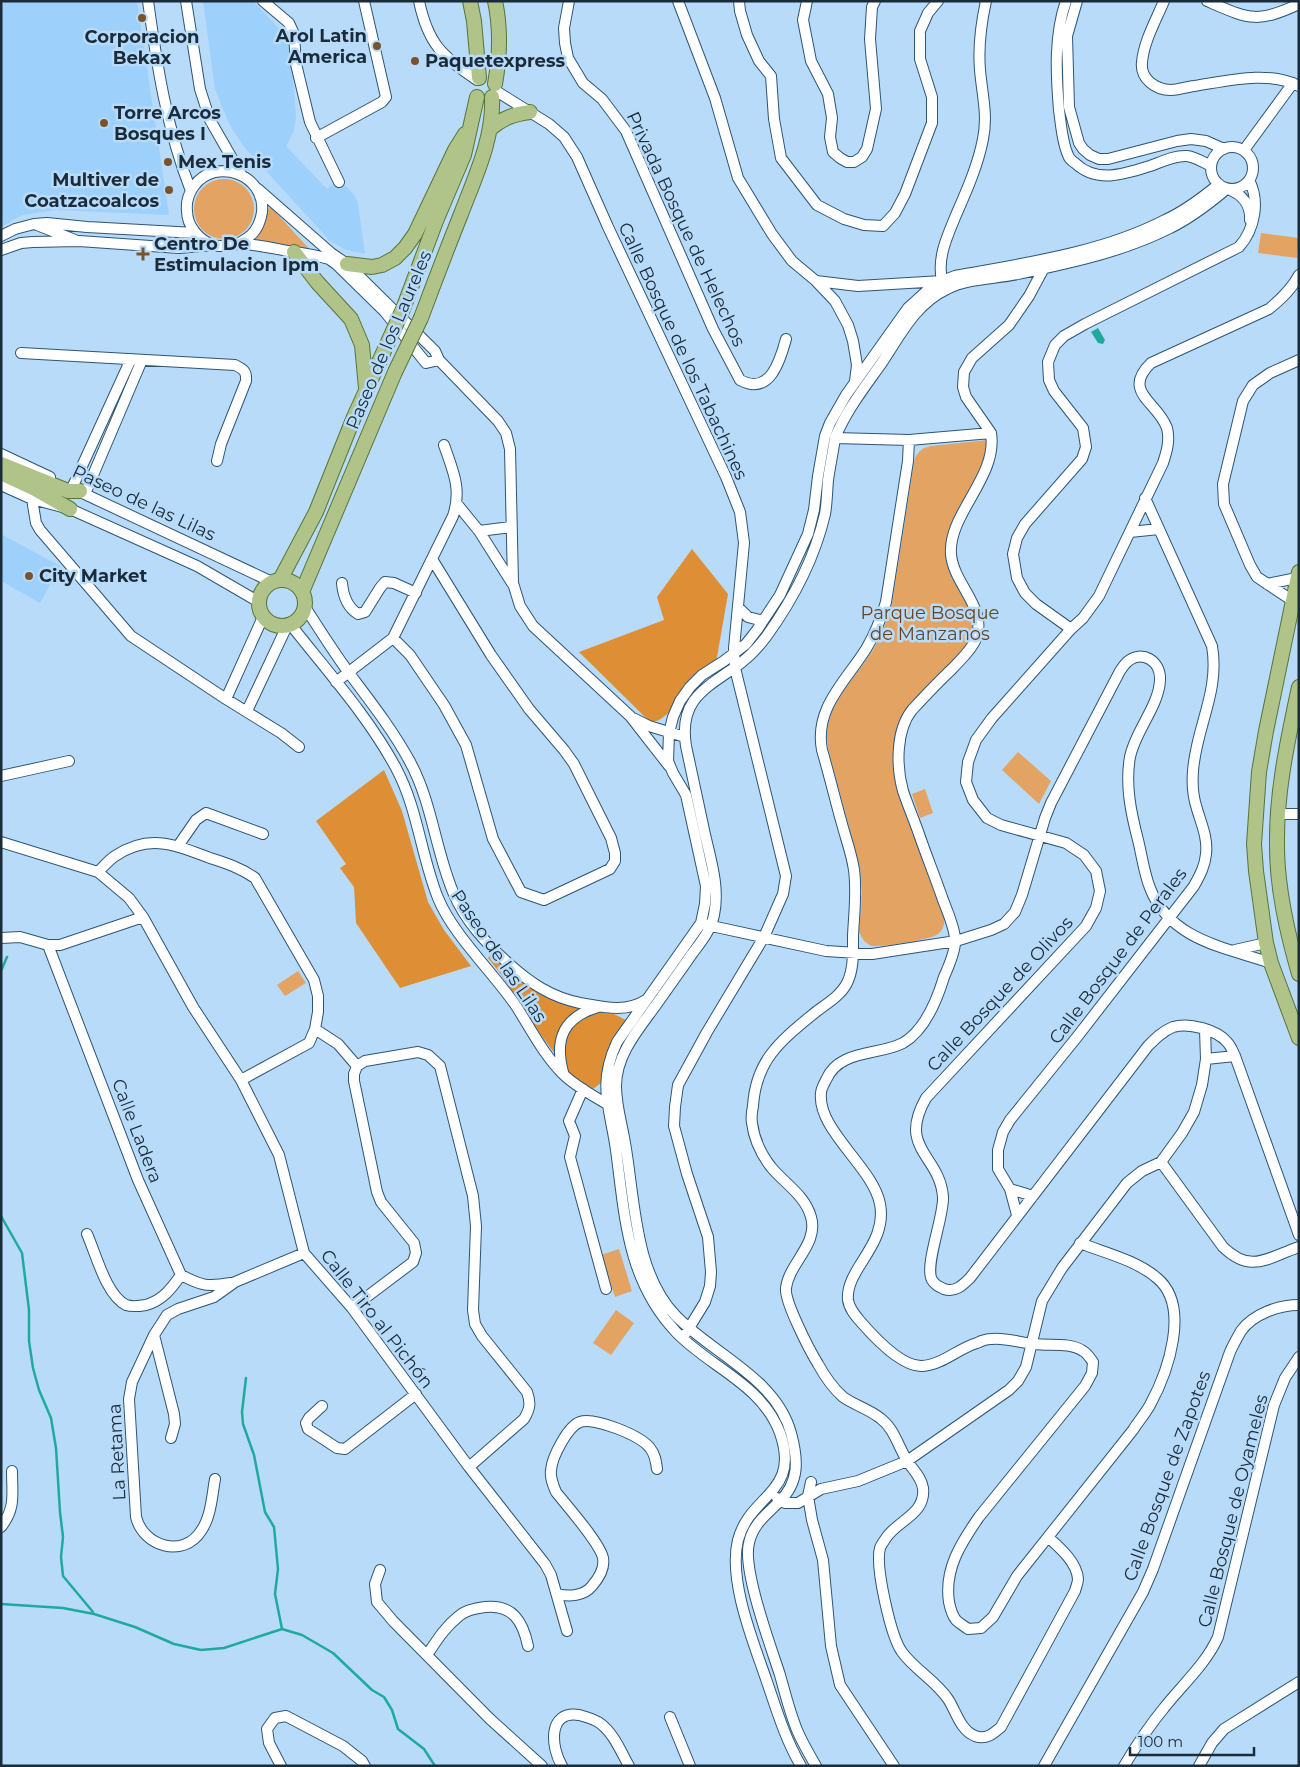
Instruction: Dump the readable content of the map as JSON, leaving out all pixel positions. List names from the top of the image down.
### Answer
{
  "streets": {
    "main road": ["Paseo de los Laureles"],
    "street": [
      "Privada Bosque de Helechos",
      "Calle Bosque de los Tabachines",
      "Paseo de las Lilas",
      "Calle Bosque de Perales",
      "Calle Bosque de Olivos",
      "Calle Ladera",
      "Calle Tiro al Pichón",
      "La Retama",
      "Calle Bosque de Zapotes",
      "Calle Bosque de Oyameles"
    ]
  },
  "crossings": [
    ["Paseo de los Laureles", "Calle Bosque de los Tabachines"],
    ["Paseo de los Laureles", "Paseo de las Lilas"],
    ["Calle Bosque de Perales", "Calle Bosque de Olivos"],
    ["Calle Tiro al Pichón", "La Retama"]
  ],
  "parks": ["Parque Bosque de Manzanos"],
  "places": {
    "other": [
      "Corporacion Bekax",
      "Arol Latin America",
      "Paquetexpress",
      "Torre Arcos Bosques I",
      "Mex Tenis",
      "Multiver de Coatzacoalcos",
      "City Market"
    ],
    "health": ["Centro De Estimulacion Ipm"]
  },
  "scale_bar": "100 m"
}
